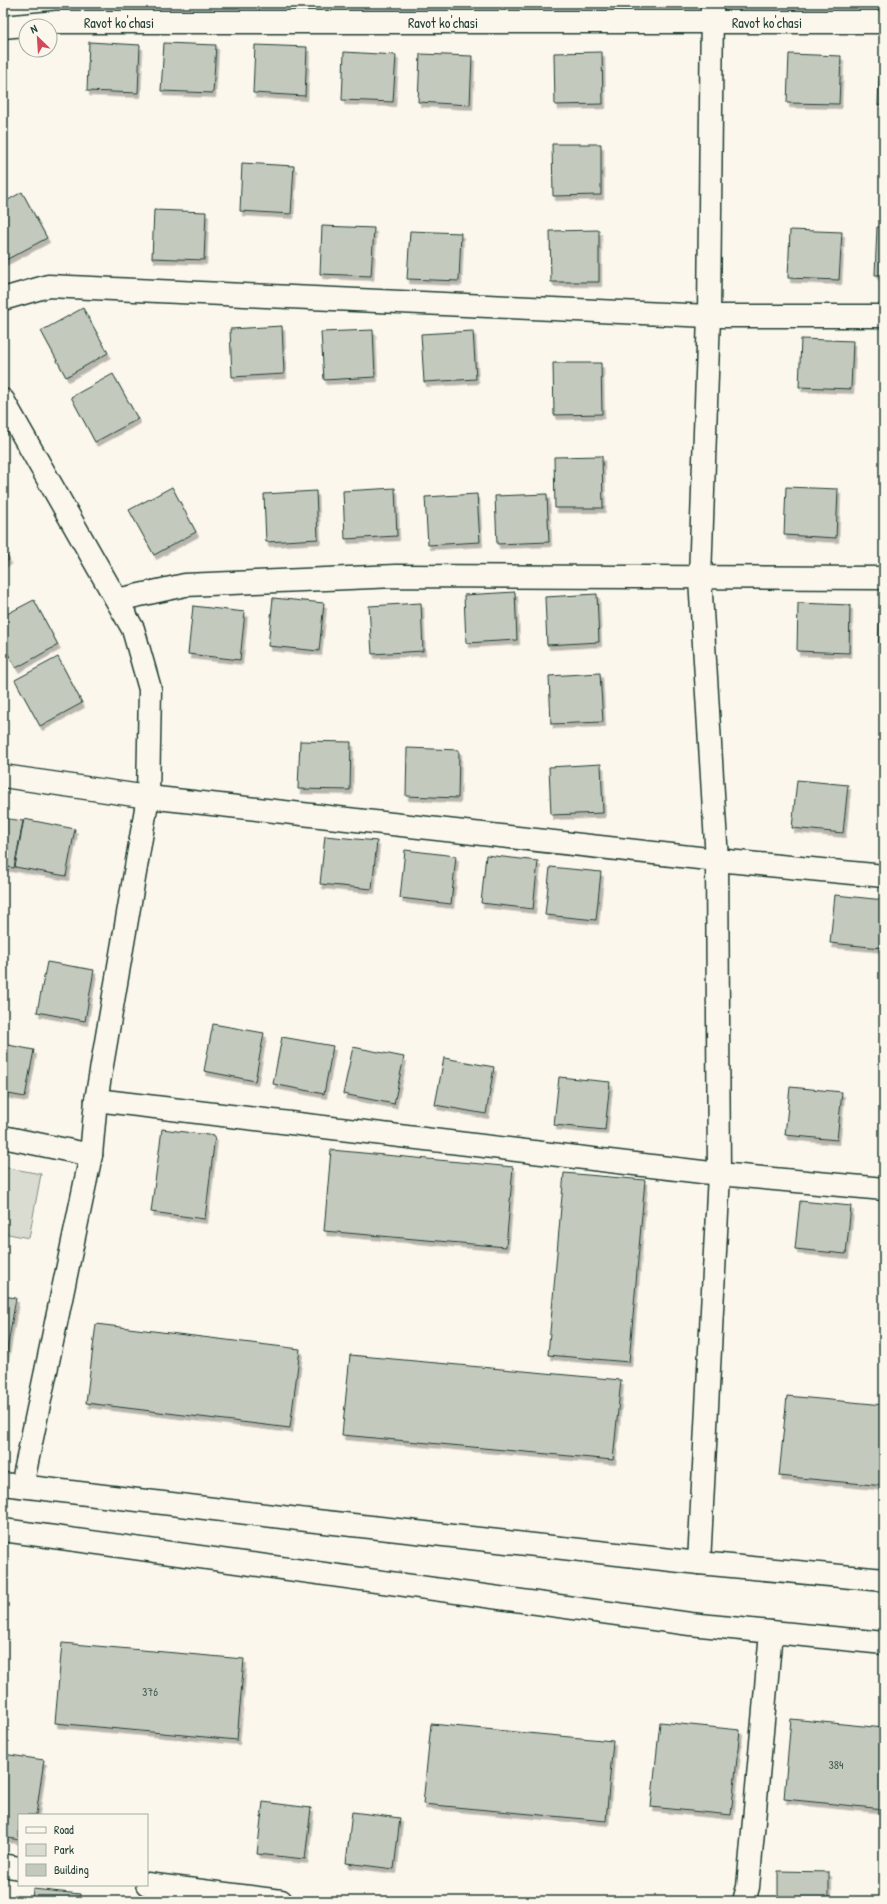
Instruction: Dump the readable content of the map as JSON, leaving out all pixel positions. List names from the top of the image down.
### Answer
{
  "streets": {
    "street": ["Ravot ko'chasi"]
  },
  "house_numbers": ["376", "384"],
  "legend": ["Road", "Park", "Building"],
  "north": "top left"
}
